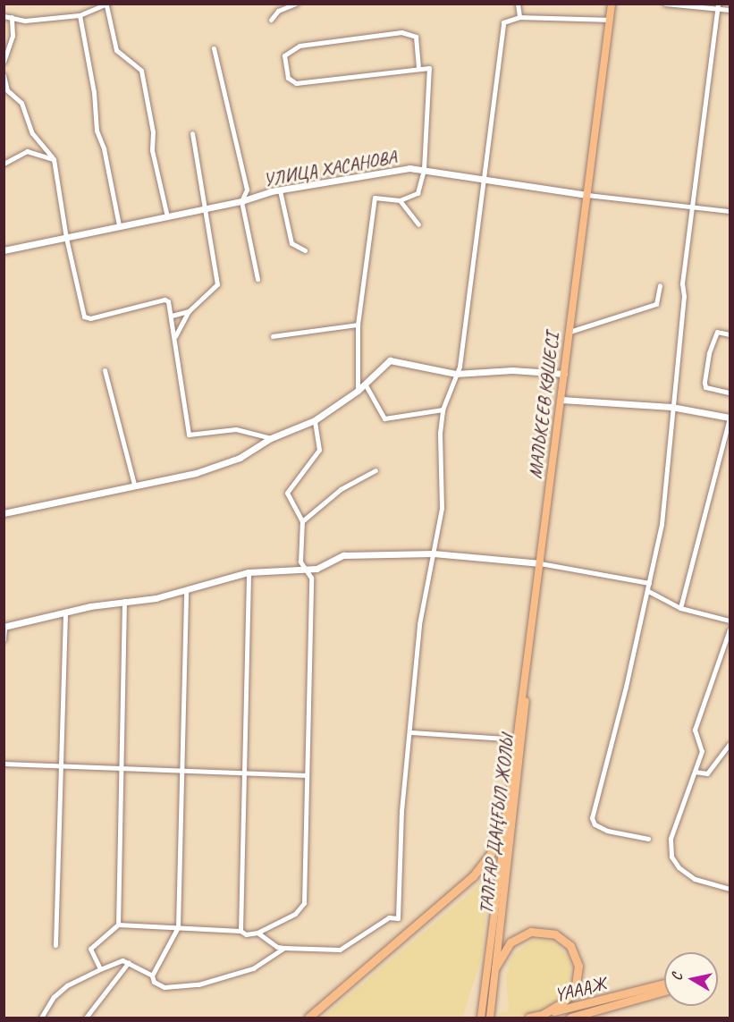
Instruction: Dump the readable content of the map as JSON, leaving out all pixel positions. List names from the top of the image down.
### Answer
{
  "streets": {
    "highway": ["ҮАААЖ"],
    "main road": ["МАЛЬКЕЕВ КӨШЕСІ", "ТАЛҒАР ДАҢҒЫЛ ЖОЛЫ"],
    "street": ["УЛИЦА ХАСАНОВА"]
  },
  "crossings": [
    ["УЛИЦА ХАСАНОВА", "МАЛЬКЕЕВ КӨШЕСІ"],
    ["МАЛЬКЕЕВ КӨШЕСІ", "ТАЛҒАР ДАҢҒЫЛ ЖОЛЫ"]
  ],
  "north": "left"
}
